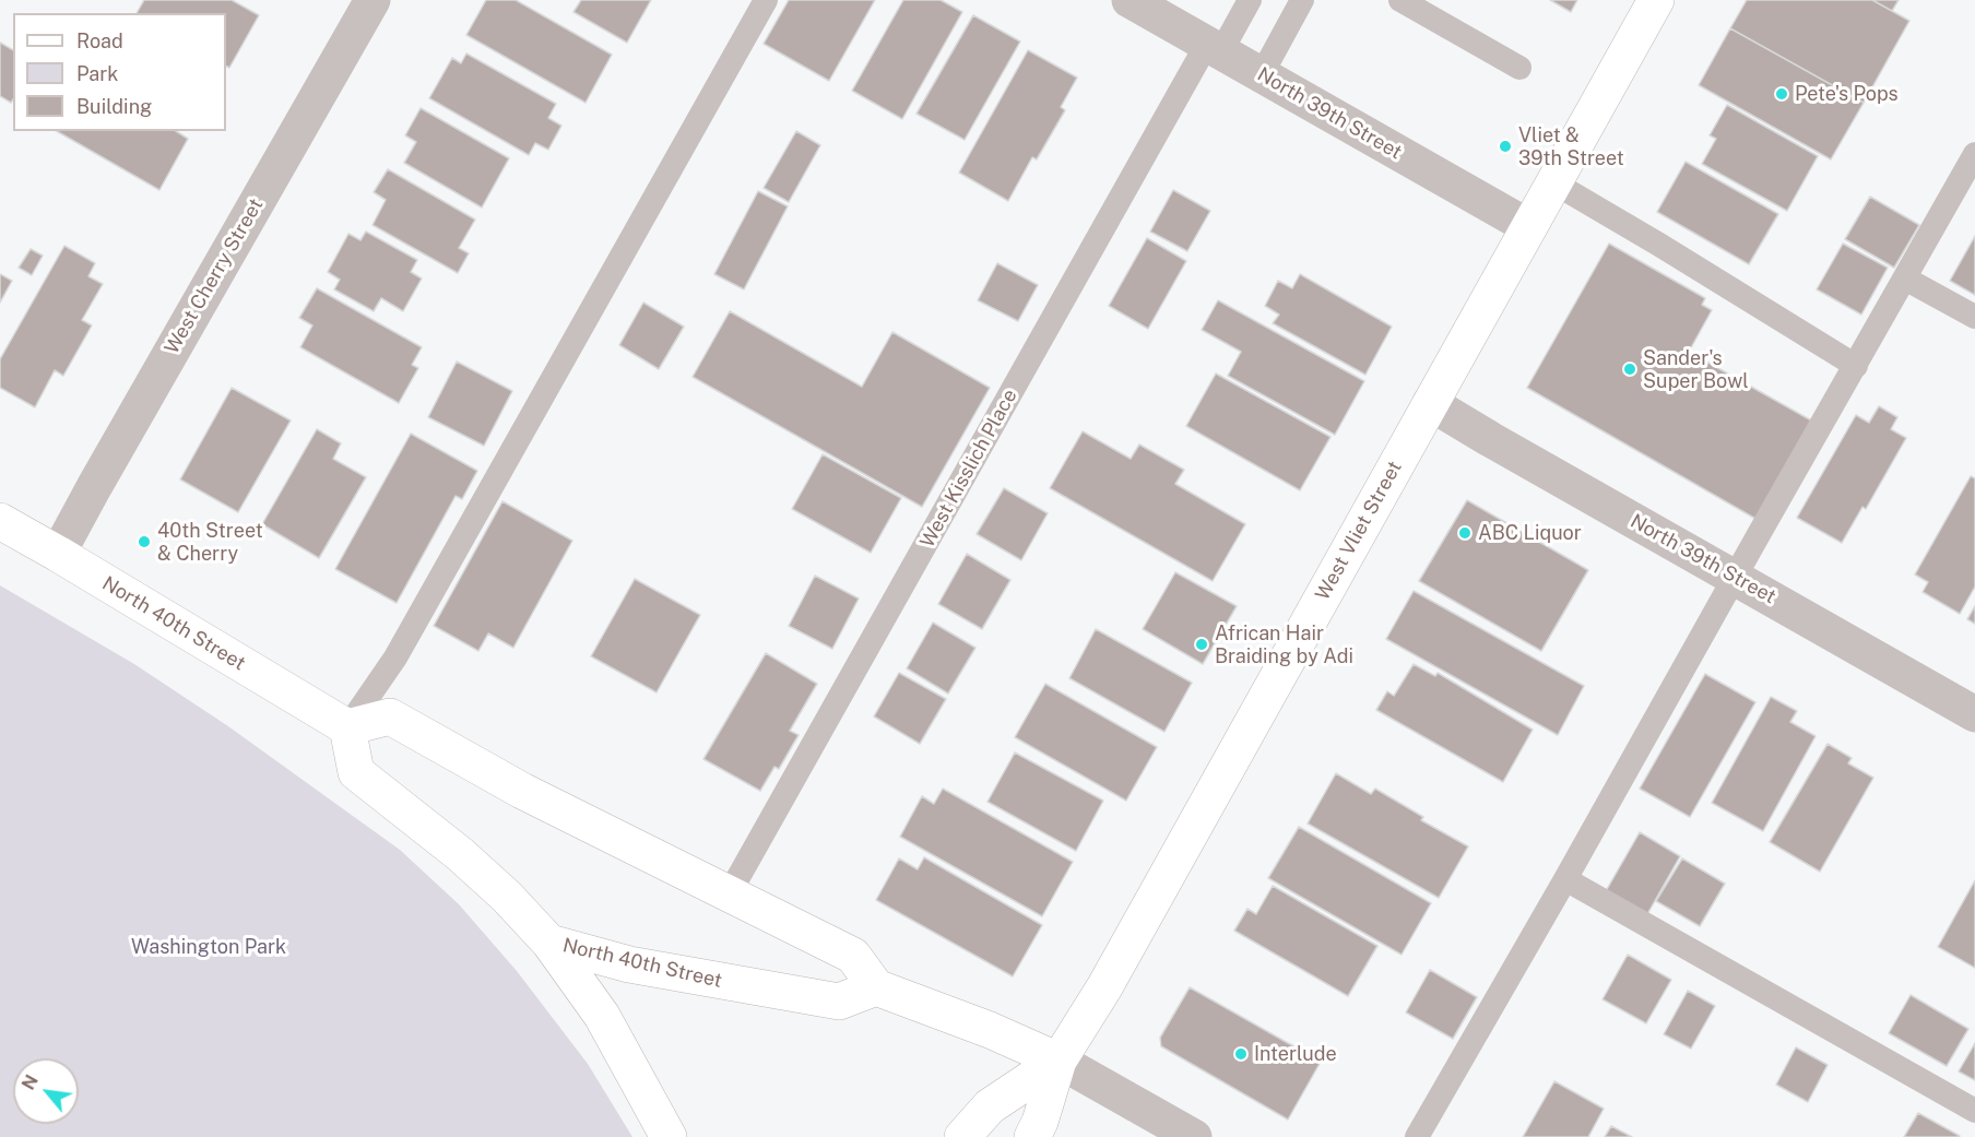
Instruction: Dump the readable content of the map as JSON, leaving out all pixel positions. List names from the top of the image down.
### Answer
{
  "streets": {
    "street": [
      "North 39th Street",
      "West Cherry Street",
      "West Vliet Street",
      "North 40th Street"
    ],
    "lane": ["West Kisslich Place"]
  },
  "crossings": [
    ["North 39th Street", "West Kisslich Place"],
    ["North 39th Street", "West Vliet Street"],
    ["West Cherry Street", "North 40th Street"]
  ],
  "parks": ["Washington Park"],
  "places": [
    "Pete's Pops",
    "Vliet & 39th Street",
    "Sander's Super Bowl",
    "ABC Liquor",
    "40th Street & Cherry",
    "African Hair Braiding by Adi",
    "Interlude"
  ],
  "legend": ["Road", "Park", "Building"],
  "north": "top left"
}
